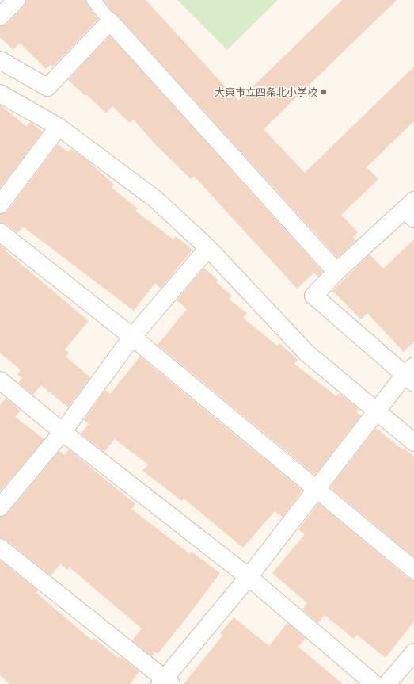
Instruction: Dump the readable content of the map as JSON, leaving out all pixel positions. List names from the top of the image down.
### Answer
{
  "places": ["大東市立四条北小学校"]
}
